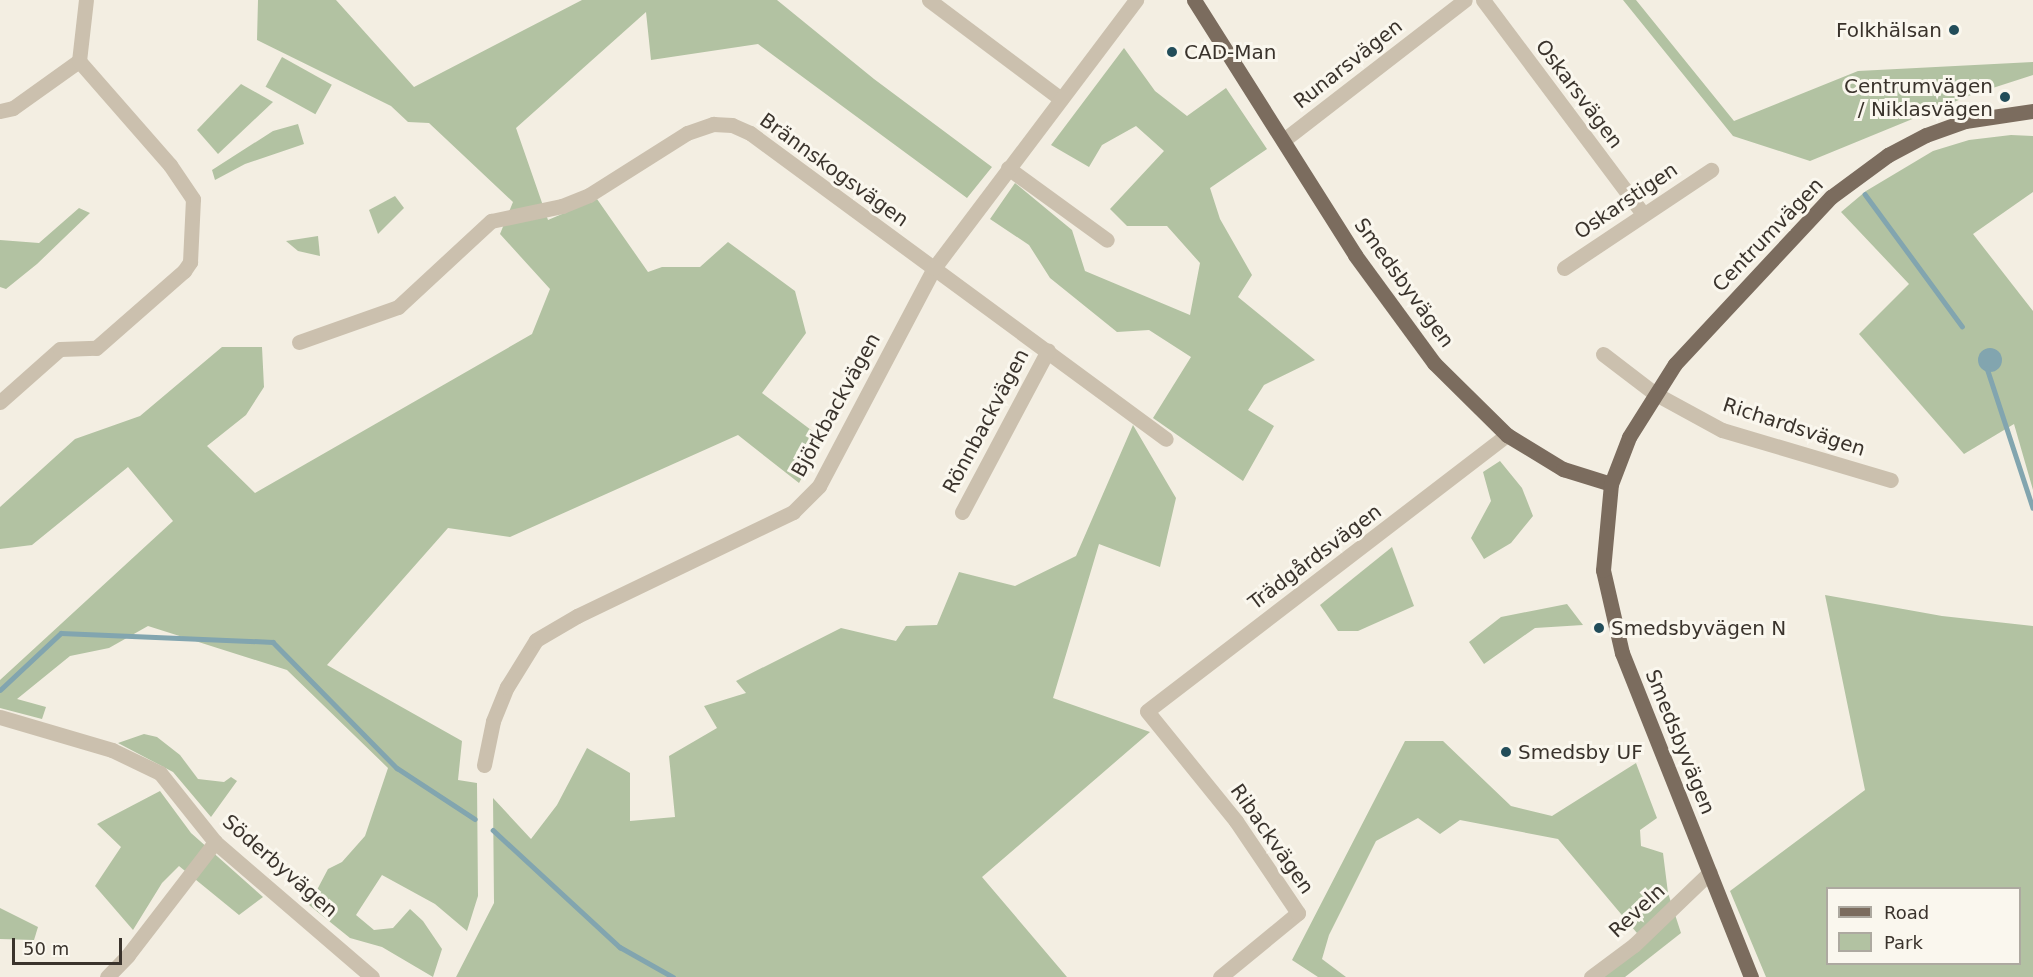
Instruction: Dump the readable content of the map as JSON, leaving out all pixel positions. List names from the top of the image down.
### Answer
{
  "streets": {
    "main road": ["Centrumvägen", "Smedsbyvägen"],
    "street": [
      "Runarsvägen",
      "Oskarsvägen",
      "Brännskogsvägen",
      "Oskarstigen",
      "Björkbackvägen",
      "Rönnbackvägen",
      "Richardsvägen",
      "Trädgårdsvägen",
      "Ribackvägen",
      "Söderbyvägen",
      "Reveln"
    ]
  },
  "crossings": [
    ["Runarsvägen", "Smedsbyvägen"],
    ["Oskarsvägen", "Oskarstigen"],
    ["Brännskogsvägen", "Björkbackvägen"],
    ["Brännskogsvägen", "Rönnbackvägen"],
    ["Centrumvägen", "Smedsbyvägen"],
    ["Centrumvägen", "Richardsvägen"],
    ["Smedsbyvägen", "Trädgårdsvägen"],
    ["Smedsbyvägen", "Reveln"],
    ["Björkbackvägen", "Rönnbackvägen"],
    ["Trädgårdsvägen", "Ribackvägen"]
  ],
  "places": [
    "Folkhälsan",
    "CAD-Man",
    "Centrumvägen / Niklasvägen",
    "Smedsbyvägen N",
    "Smedsby UF"
  ],
  "legend": ["Road", "Park"],
  "scale_bar": "50 m"
}
